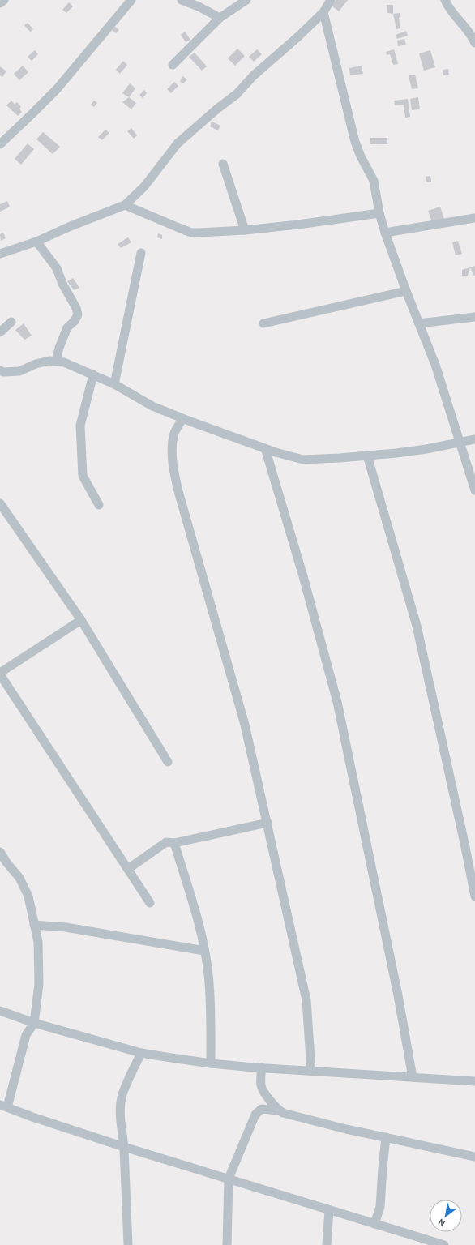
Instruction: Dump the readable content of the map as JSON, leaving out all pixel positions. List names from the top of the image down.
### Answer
{
  "north": "bottom left"
}
